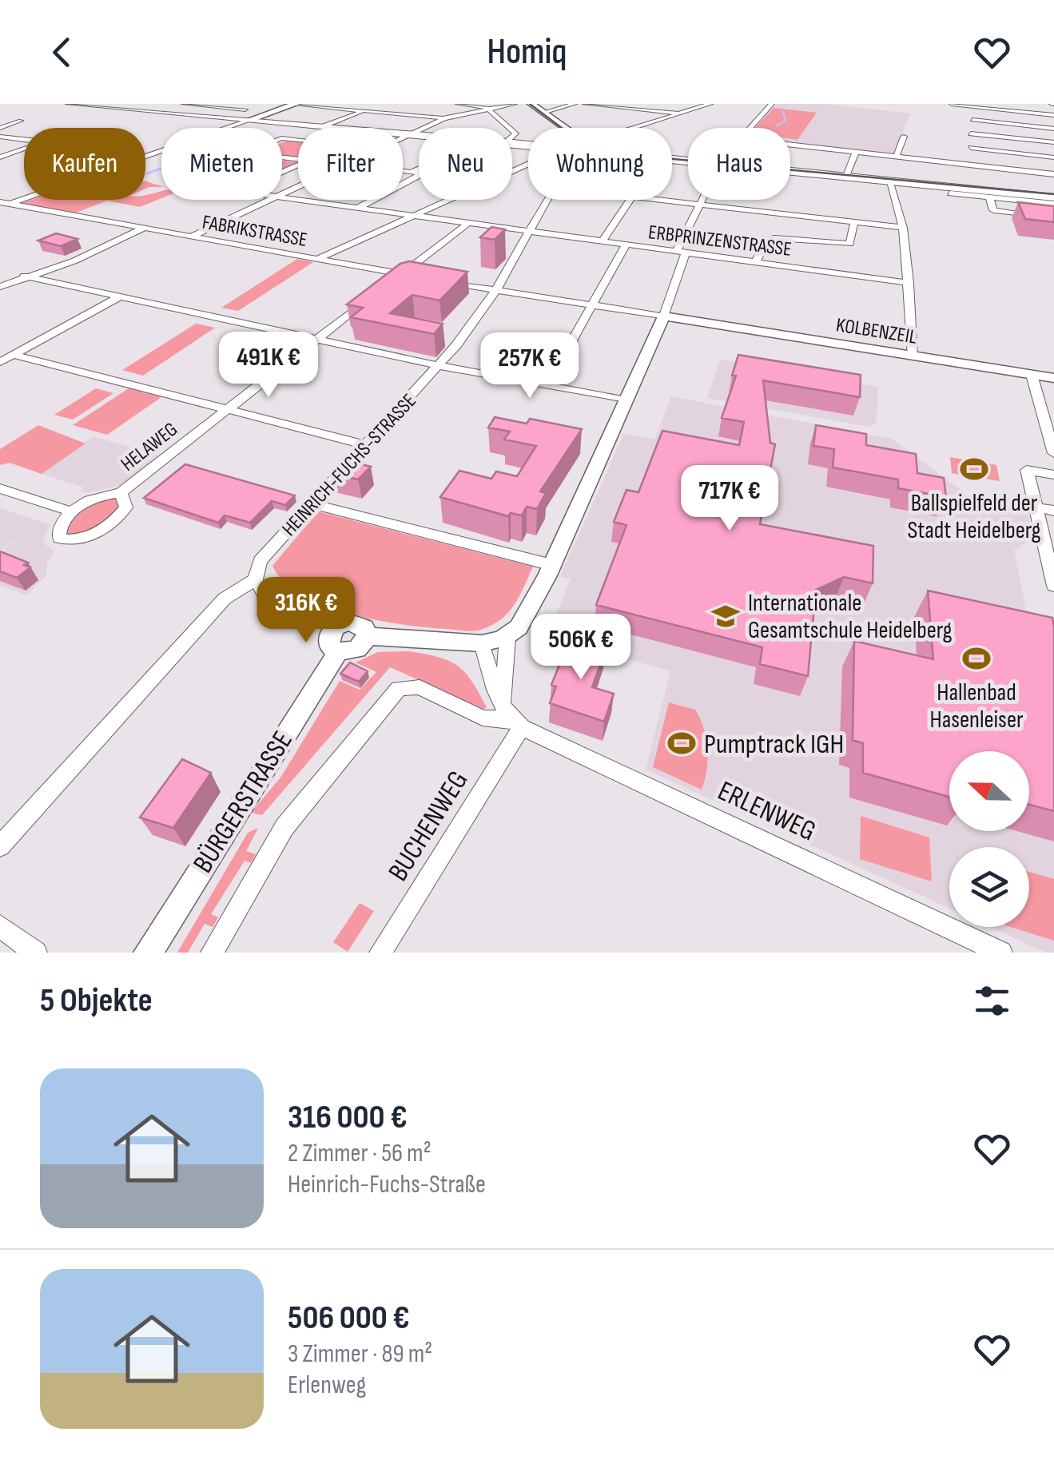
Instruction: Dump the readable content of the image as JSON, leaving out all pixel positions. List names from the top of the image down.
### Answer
{
  "streets": {
    "street": [
      "FABRIKSTRASSE",
      "ERBPRINZENSTRASSE",
      "KOLBENZEIL",
      "HELAWEG",
      "HEINRICH-FUCHS-STRASSE",
      "BÜRGERSTRASSE",
      "ERLENWEG",
      "BUCHENWEG"
    ]
  },
  "crossings": [
    ["ERBPRINZENSTRASSE", "HEINRICH-FUCHS-STRASSE"],
    ["KOLBENZEIL", "HEINRICH-FUCHS-STRASSE"],
    ["ERLENWEG", "BUCHENWEG"]
  ],
  "places": {
    "sports": ["Ballspielfeld der Stadt Heidelberg", "Hallenbad Hasenleiser", "Pumptrack IGH"],
    "school or university": ["Internationale Gesamtschule Heidelberg"]
  },
  "north": "left",
  "page": {
    "header": "Homiq",
    "chip": [
      "Kaufen",
      "Mieten",
      "Filter",
      "Neu",
      "Wohnung",
      "Haus"
    ],
    "price": [
      "491K €",
      "257K €",
      "717K €",
      "316K €",
      "506K €"
    ],
    "heading": "5 Objekte",
    "list": [
      {
        "name": "316 000 €",
        "note": "2 Zimmer · 56 m² · Heinrich-Fuchs-Straße"
      },
      {
        "name": "506 000 €",
        "note": "3 Zimmer · 89 m² · Erlenweg"
      }
    ]
  }
}
